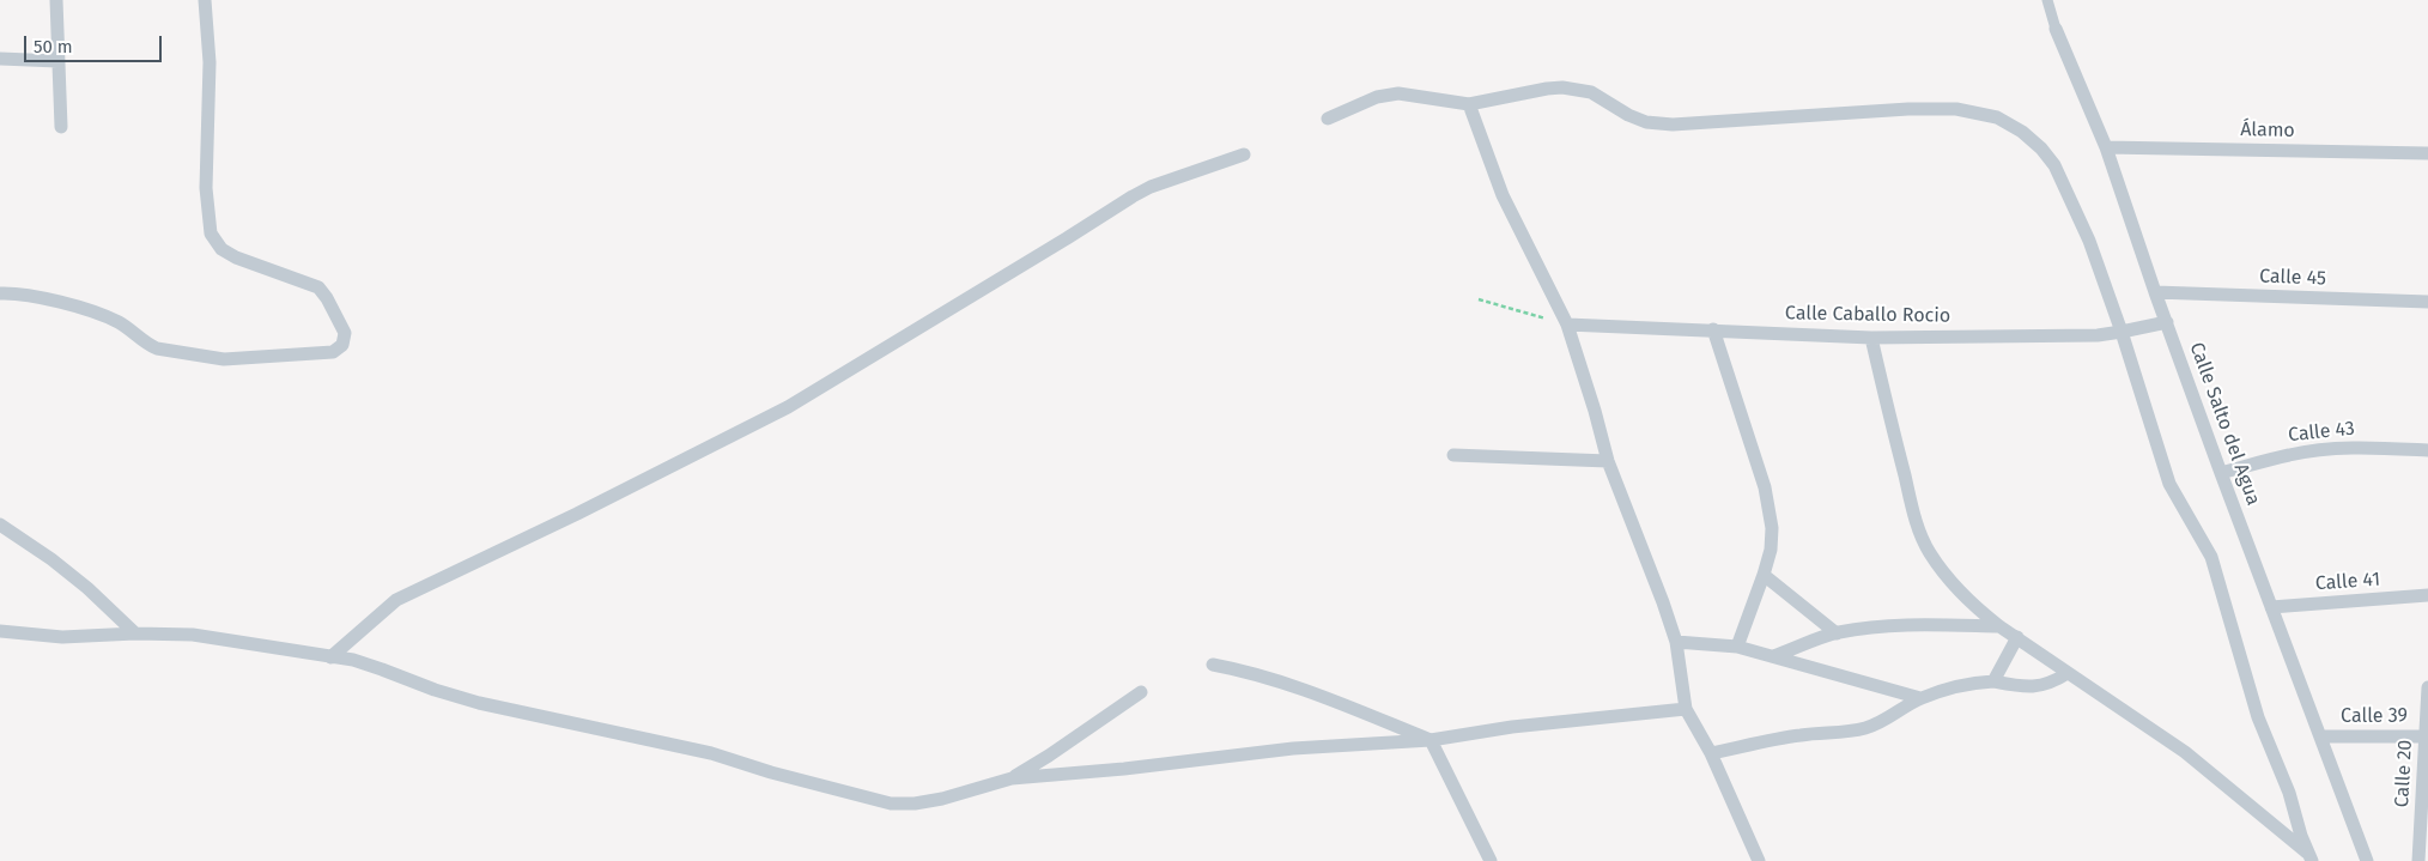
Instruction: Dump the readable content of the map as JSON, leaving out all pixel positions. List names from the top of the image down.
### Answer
{
  "streets": {
    "street": [
      "Álamo",
      "Calle 45",
      "Calle Caballo Rocio",
      "Calle Salto del Agua",
      "Calle 43",
      "Calle 41",
      "Calle 39",
      "Calle 20"
    ]
  },
  "crossings": [
    ["Álamo", "Calle Salto del Agua"],
    ["Calle 45", "Calle Salto del Agua"],
    ["Calle Caballo Rocio", "Calle Salto del Agua"],
    ["Calle Salto del Agua", "Calle 43"],
    ["Calle Salto del Agua", "Calle 41"],
    ["Calle Salto del Agua", "Calle 39"],
    ["Calle 39", "Calle 20"]
  ],
  "scale_bar": "50 m"
}
